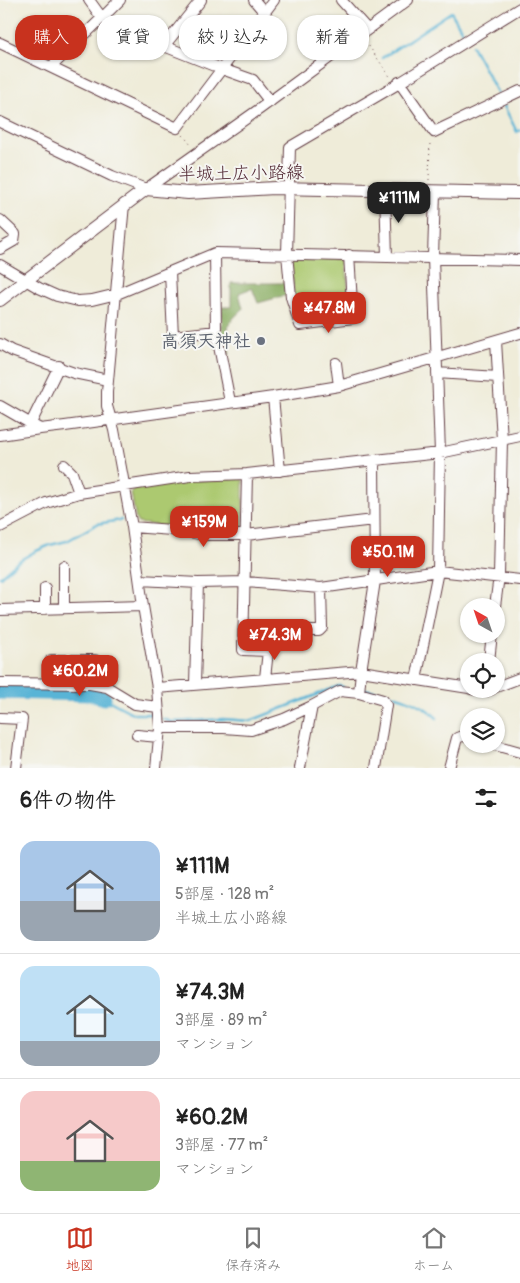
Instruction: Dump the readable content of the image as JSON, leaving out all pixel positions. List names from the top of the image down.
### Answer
{
  "streets": {
    "main road": ["半城土広小路線"]
  },
  "places": ["高須天神社"],
  "north": "top left",
  "page": {
    "chip": [
      "購入",
      "賃貸",
      "絞り込み",
      "新着"
    ],
    "price": [
      "¥111M",
      "¥47.8M",
      "¥159M",
      "¥50.1M",
      "¥74.3M",
      "¥60.2M"
    ],
    "heading": "6件の物件",
    "list": [
      {
        "name": "¥111M",
        "note": "5部屋 · 128 m² · 半城土広小路線"
      },
      {
        "name": "¥74.3M",
        "note": "3部屋 · 89 m² · マンション"
      },
      {
        "name": "¥60.2M",
        "note": "3部屋 · 77 m² · マンション"
      }
    ],
    "tabs": ["地図", "保存済み", "ホーム"]
  }
}
